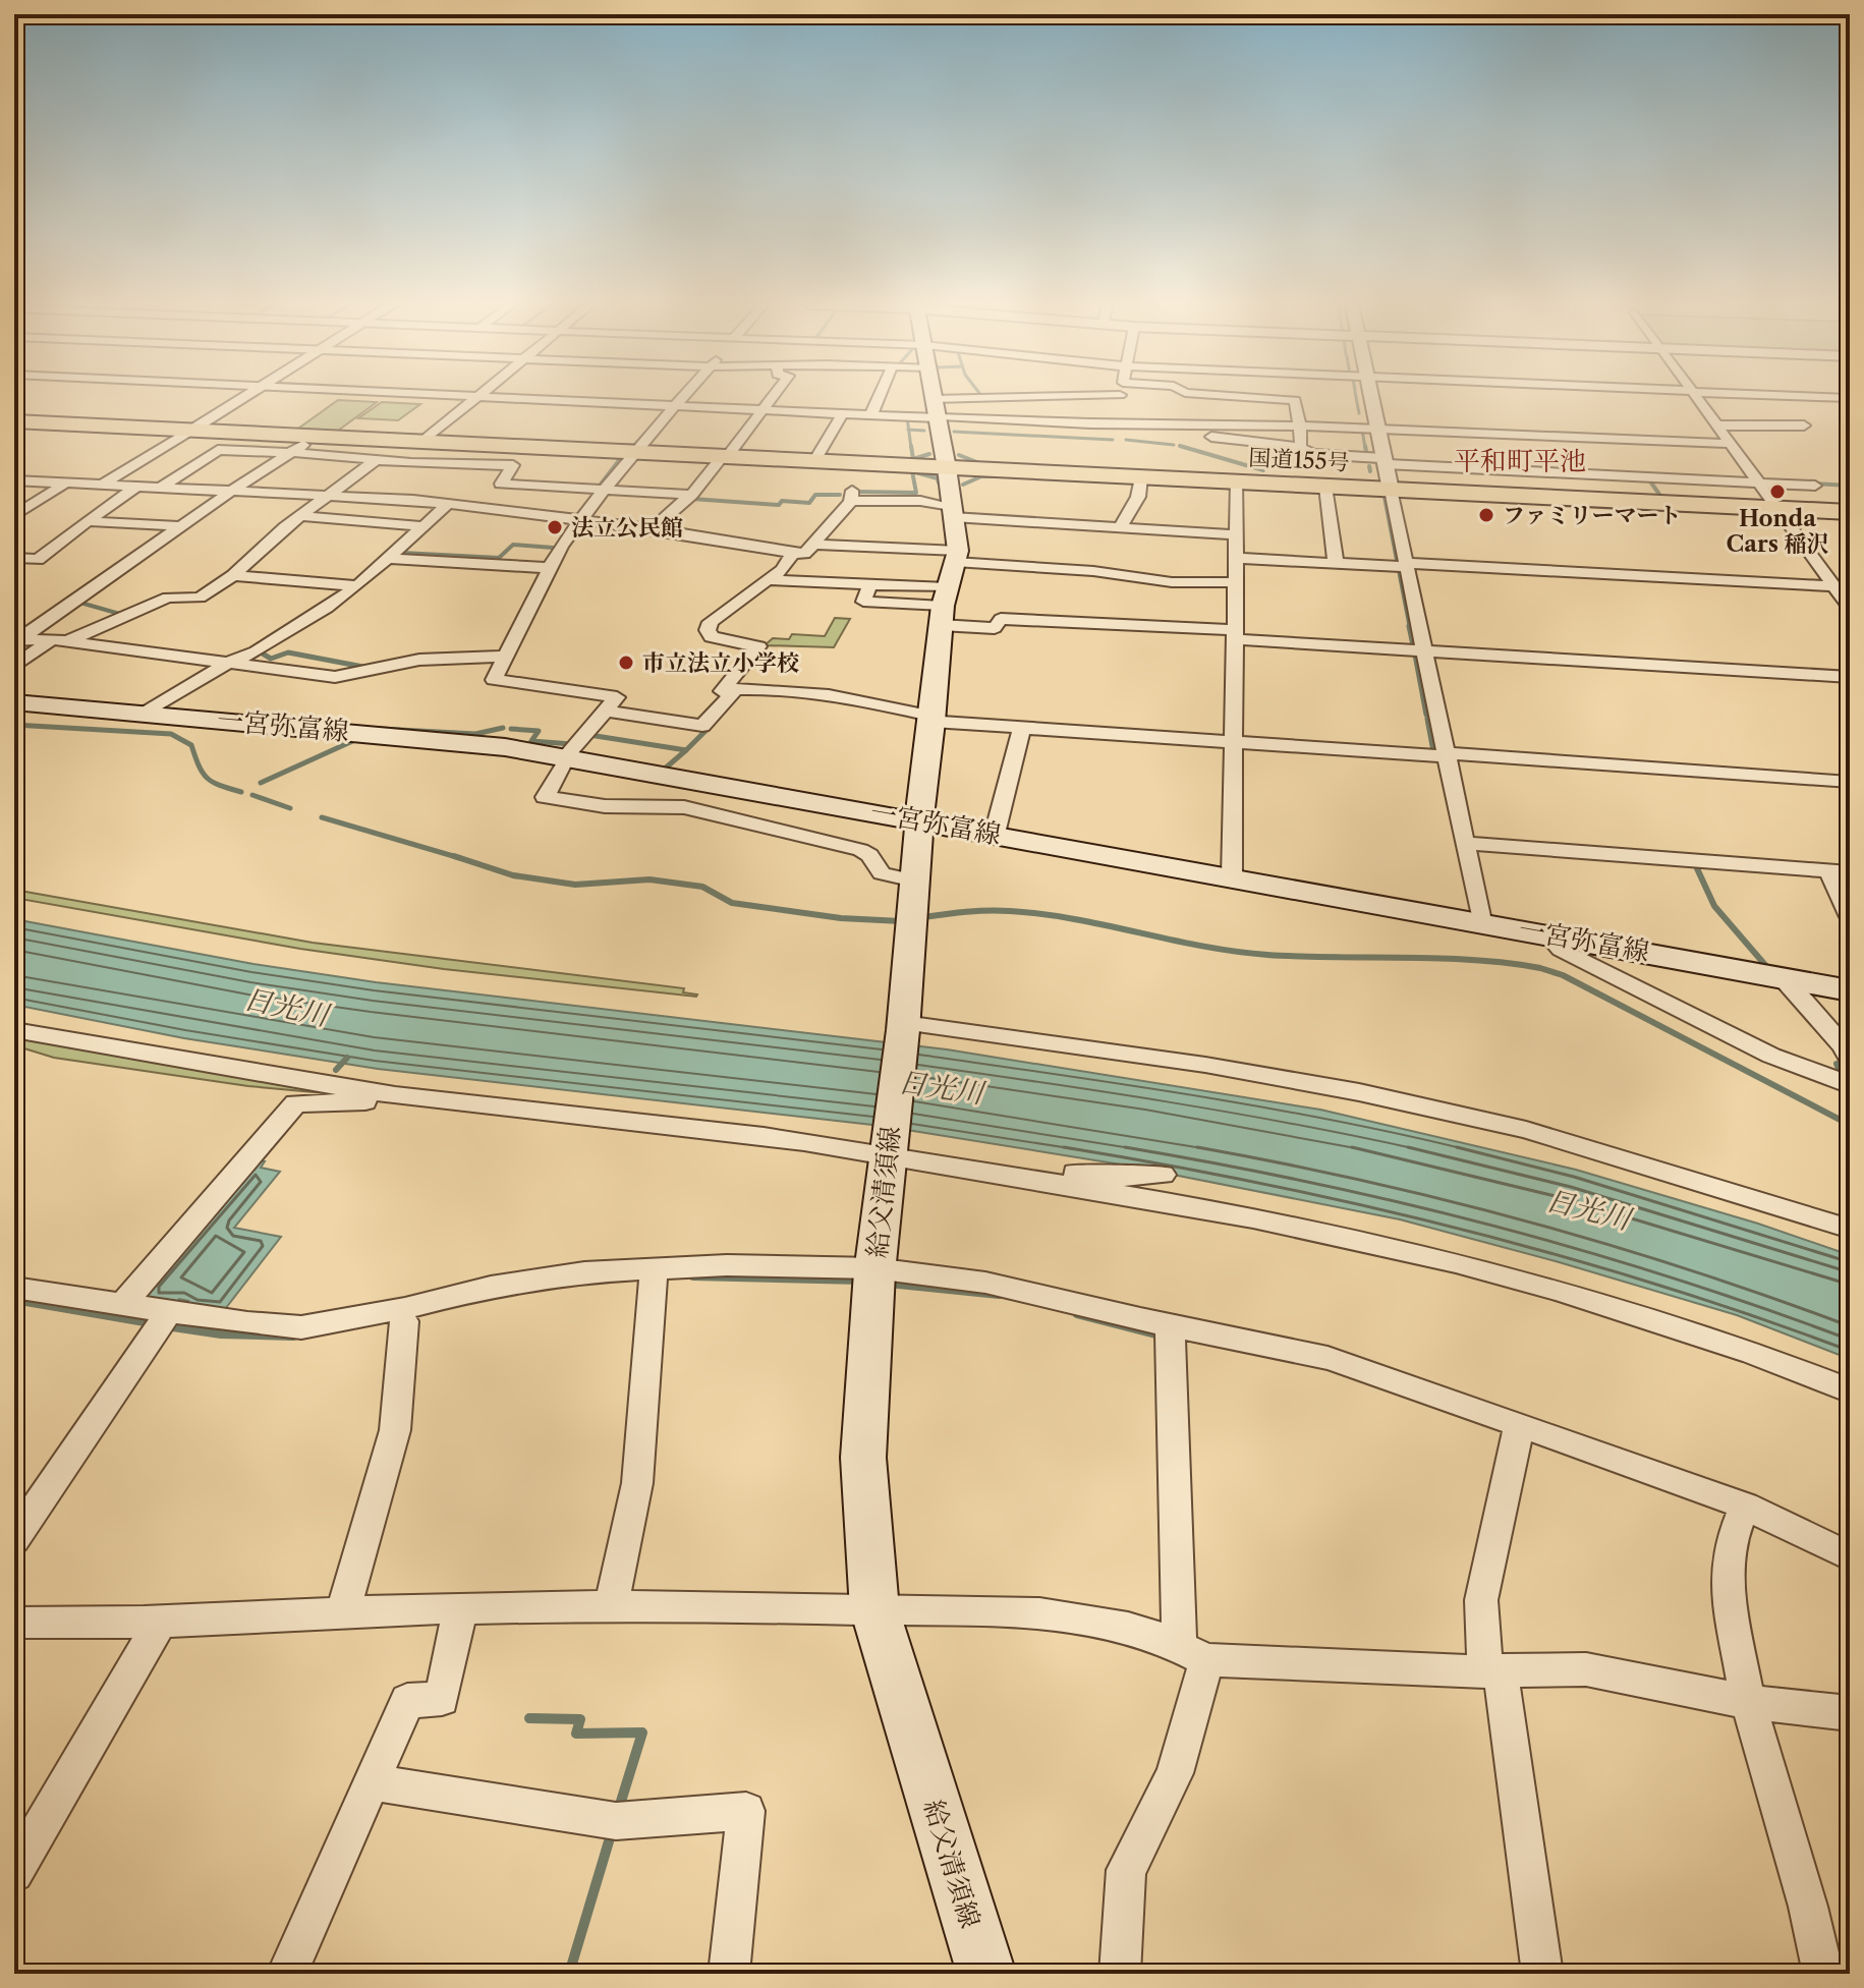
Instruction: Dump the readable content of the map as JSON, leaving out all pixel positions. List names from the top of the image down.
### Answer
{
  "streets": {
    "highway": ["国道155号"],
    "main road": ["一宮弥富線", "給父清須線"]
  },
  "crossings": [
    ["国道155号", "給父清須線"],
    ["一宮弥富線", "給父清須線"]
  ],
  "districts": ["平和町平池"],
  "water": ["日光川"],
  "places": [
    "Honda Cars 稲沢",
    "ファミリーマート",
    "法立公民館",
    "市立法立小学校"
  ]
}
